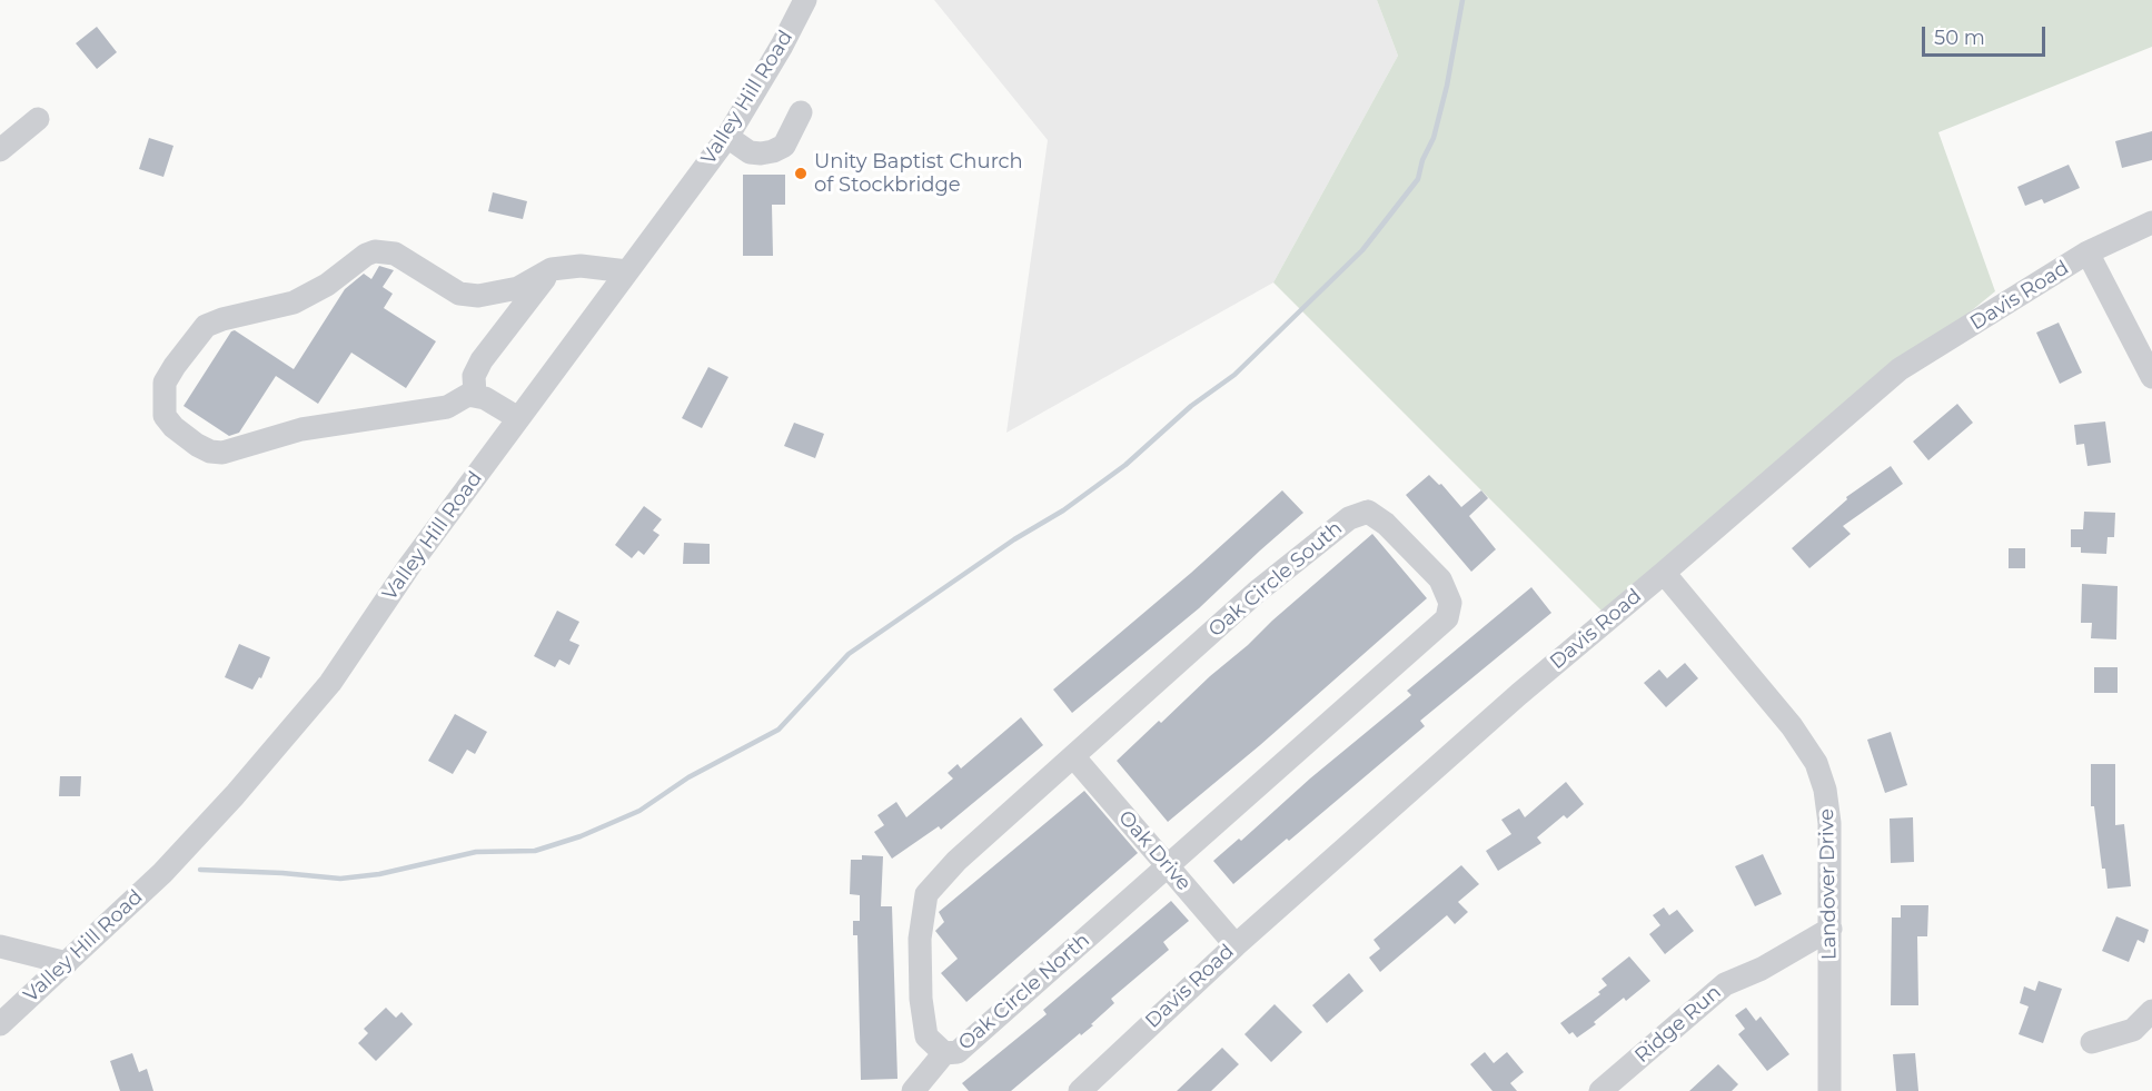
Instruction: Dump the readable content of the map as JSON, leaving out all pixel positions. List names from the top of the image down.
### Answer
{
  "streets": {
    "street": [
      "Valley Hill Road",
      "Davis Road",
      "Oak Circle South",
      "Oak Drive",
      "Landover Drive",
      "Oak Circle North",
      "Ridge Run"
    ]
  },
  "crossings": [
    ["Davis Road", "Oak Drive"],
    ["Davis Road", "Landover Drive"],
    ["Oak Circle South", "Oak Drive"],
    ["Oak Circle South", "Oak Circle North"],
    ["Oak Drive", "Oak Circle North"],
    ["Landover Drive", "Ridge Run"]
  ],
  "places": ["Unity Baptist Church of Stockbridge"],
  "scale_bar": "50 m"
}
